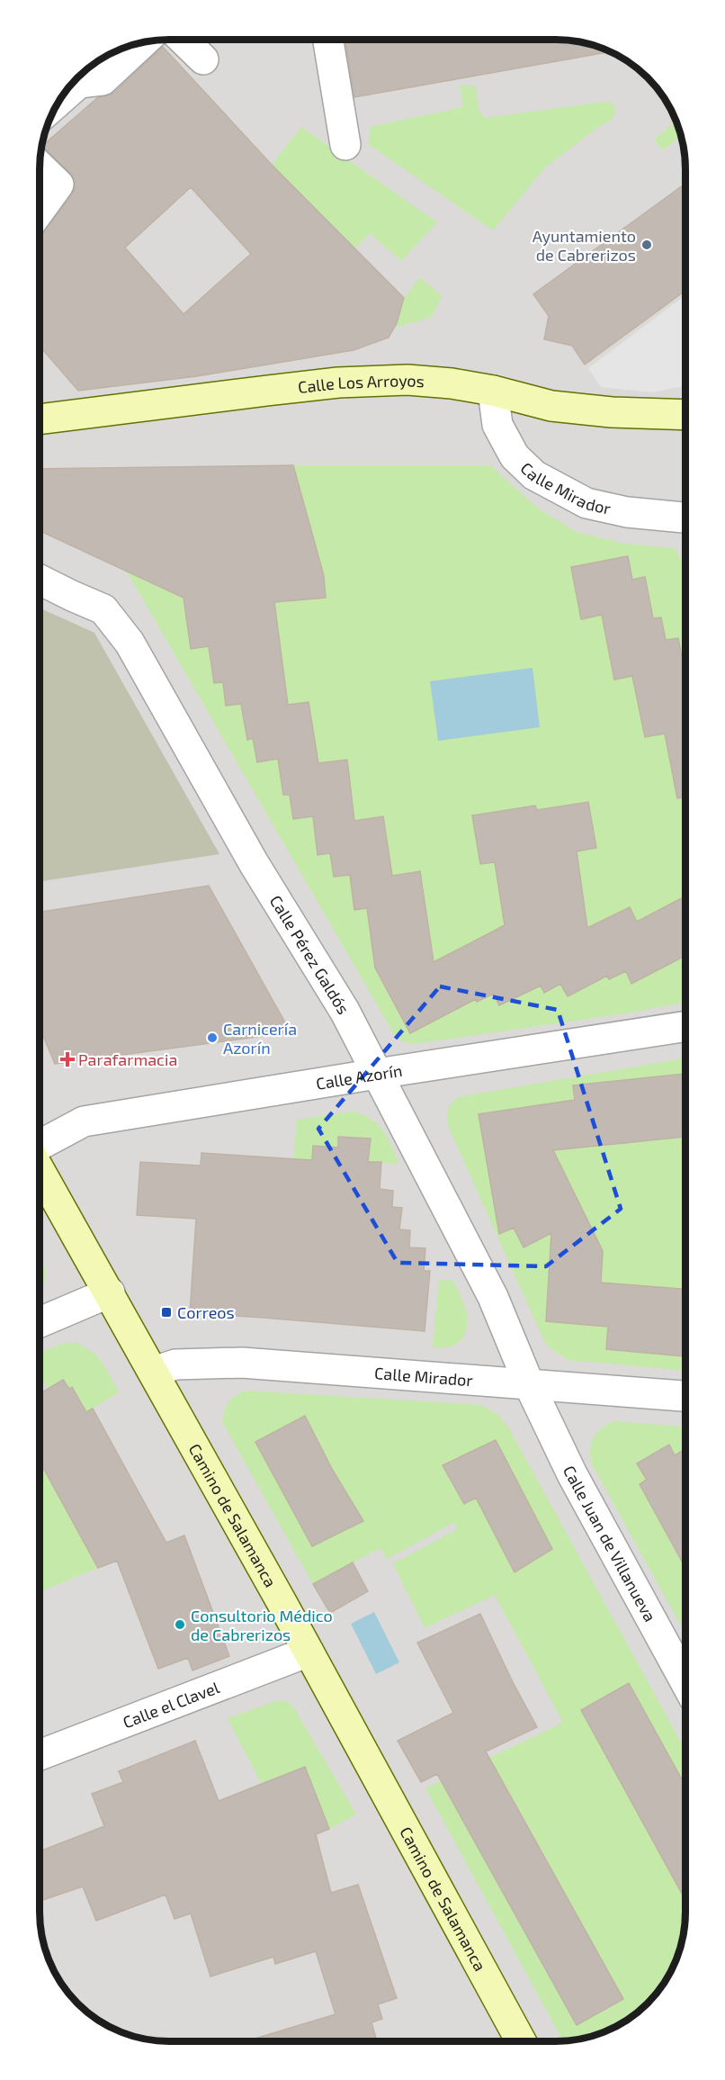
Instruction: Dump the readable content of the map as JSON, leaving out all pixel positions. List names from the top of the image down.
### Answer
{
  "streets": {
    "street": [
      "Calle Los Arroyos",
      "Calle Mirador",
      "Calle Pérez Galdós",
      "Calle Azorín",
      "Camino de Salamanca",
      "Calle Juan de Villanueva",
      "Calle el Clavel"
    ]
  },
  "crossings": [
    ["Calle Los Arroyos", "Calle Mirador"],
    ["Calle Mirador", "Calle Pérez Galdós"],
    ["Calle Mirador", "Camino de Salamanca"],
    ["Calle Mirador", "Calle Juan de Villanueva"],
    ["Calle Pérez Galdós", "Calle Azorín"],
    ["Calle Pérez Galdós", "Calle Juan de Villanueva"],
    ["Camino de Salamanca", "Calle el Clavel"]
  ],
  "places": {
    "other": ["Ayuntamiento de Cabrerizos", "Carnicería Azorín", "Consultorio Médico de Cabrerizos"],
    "health": ["Parafarmacia"],
    "transit": ["Correos"]
  }
}
